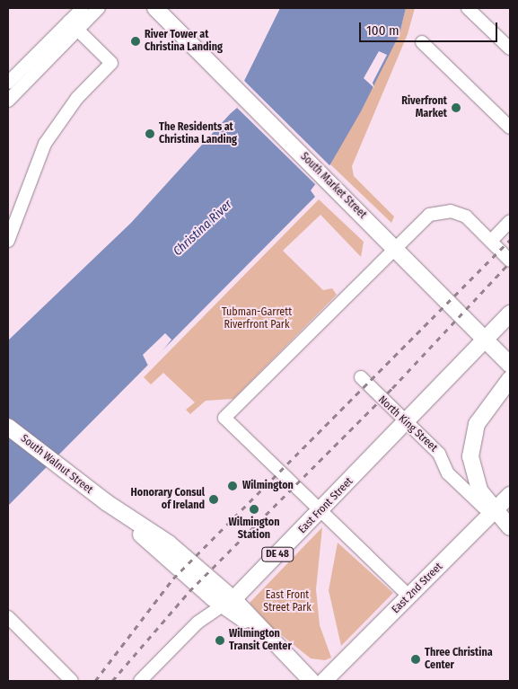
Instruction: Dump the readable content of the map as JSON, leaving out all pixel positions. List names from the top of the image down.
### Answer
{
  "streets": {
    "main road": [
      "South Market Street",
      "North King Street",
      "South Walnut Street",
      "East Front Street",
      "DE 48",
      "East 2nd Street"
    ]
  },
  "crossings": [
    ["South Market Street", "East Front Street"],
    ["South Market Street", "DE 48"],
    ["North King Street", "East Front Street"],
    ["North King Street", "East 2nd Street"],
    ["South Walnut Street", "East Front Street"],
    ["East Front Street", "DE 48"]
  ],
  "water": ["Christina River"],
  "parks": ["Tubman-Garrett Riverfront Park", "East Front Street Park"],
  "places": [
    "River Tower at Christina Landing",
    "Riverfront Market",
    "The Residents at Christina Landing",
    "Wilmington",
    "Honorary Consul of Ireland",
    "Wilmington Station",
    "Wilmington Transit Center",
    "Three Christina Center"
  ],
  "scale_bar": "100 m"
}
